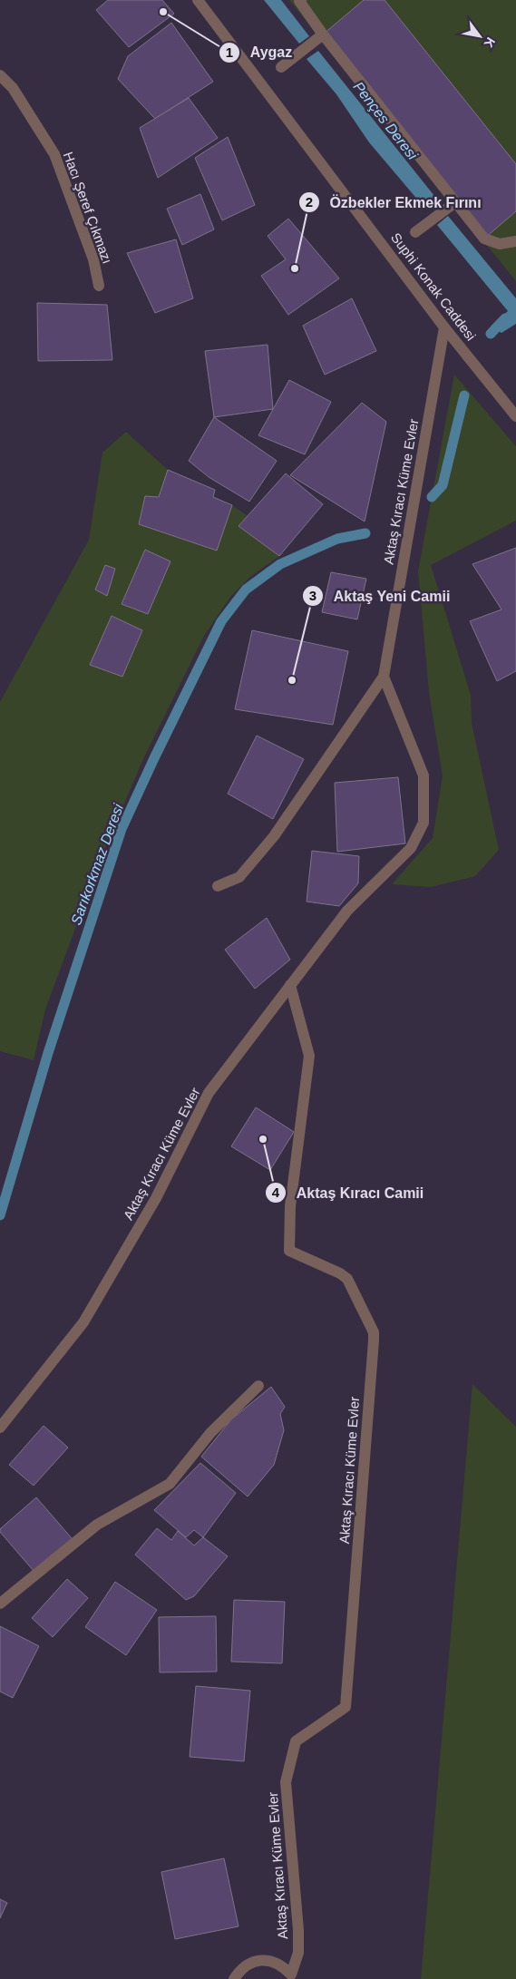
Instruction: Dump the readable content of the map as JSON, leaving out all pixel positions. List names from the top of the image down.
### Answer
{
  "streets": {
    "street": ["Hacı Şeref Çıkmazı", "Suphi Konak Caddesi", "Aktaş Kıracı Küme Evler"]
  },
  "crossings": [
    ["Suphi Konak Caddesi", "Aktaş Kıracı Küme Evler"]
  ],
  "water": ["Pençes Deresi", "Sarıkorkmaz Deresi"],
  "places": [
    "Aygaz",
    "Özbekler Ekmek Fırını",
    "Aktaş Yeni Camii",
    "Aktaş Kıracı Camii"
  ],
  "north": "bottom right"
}
